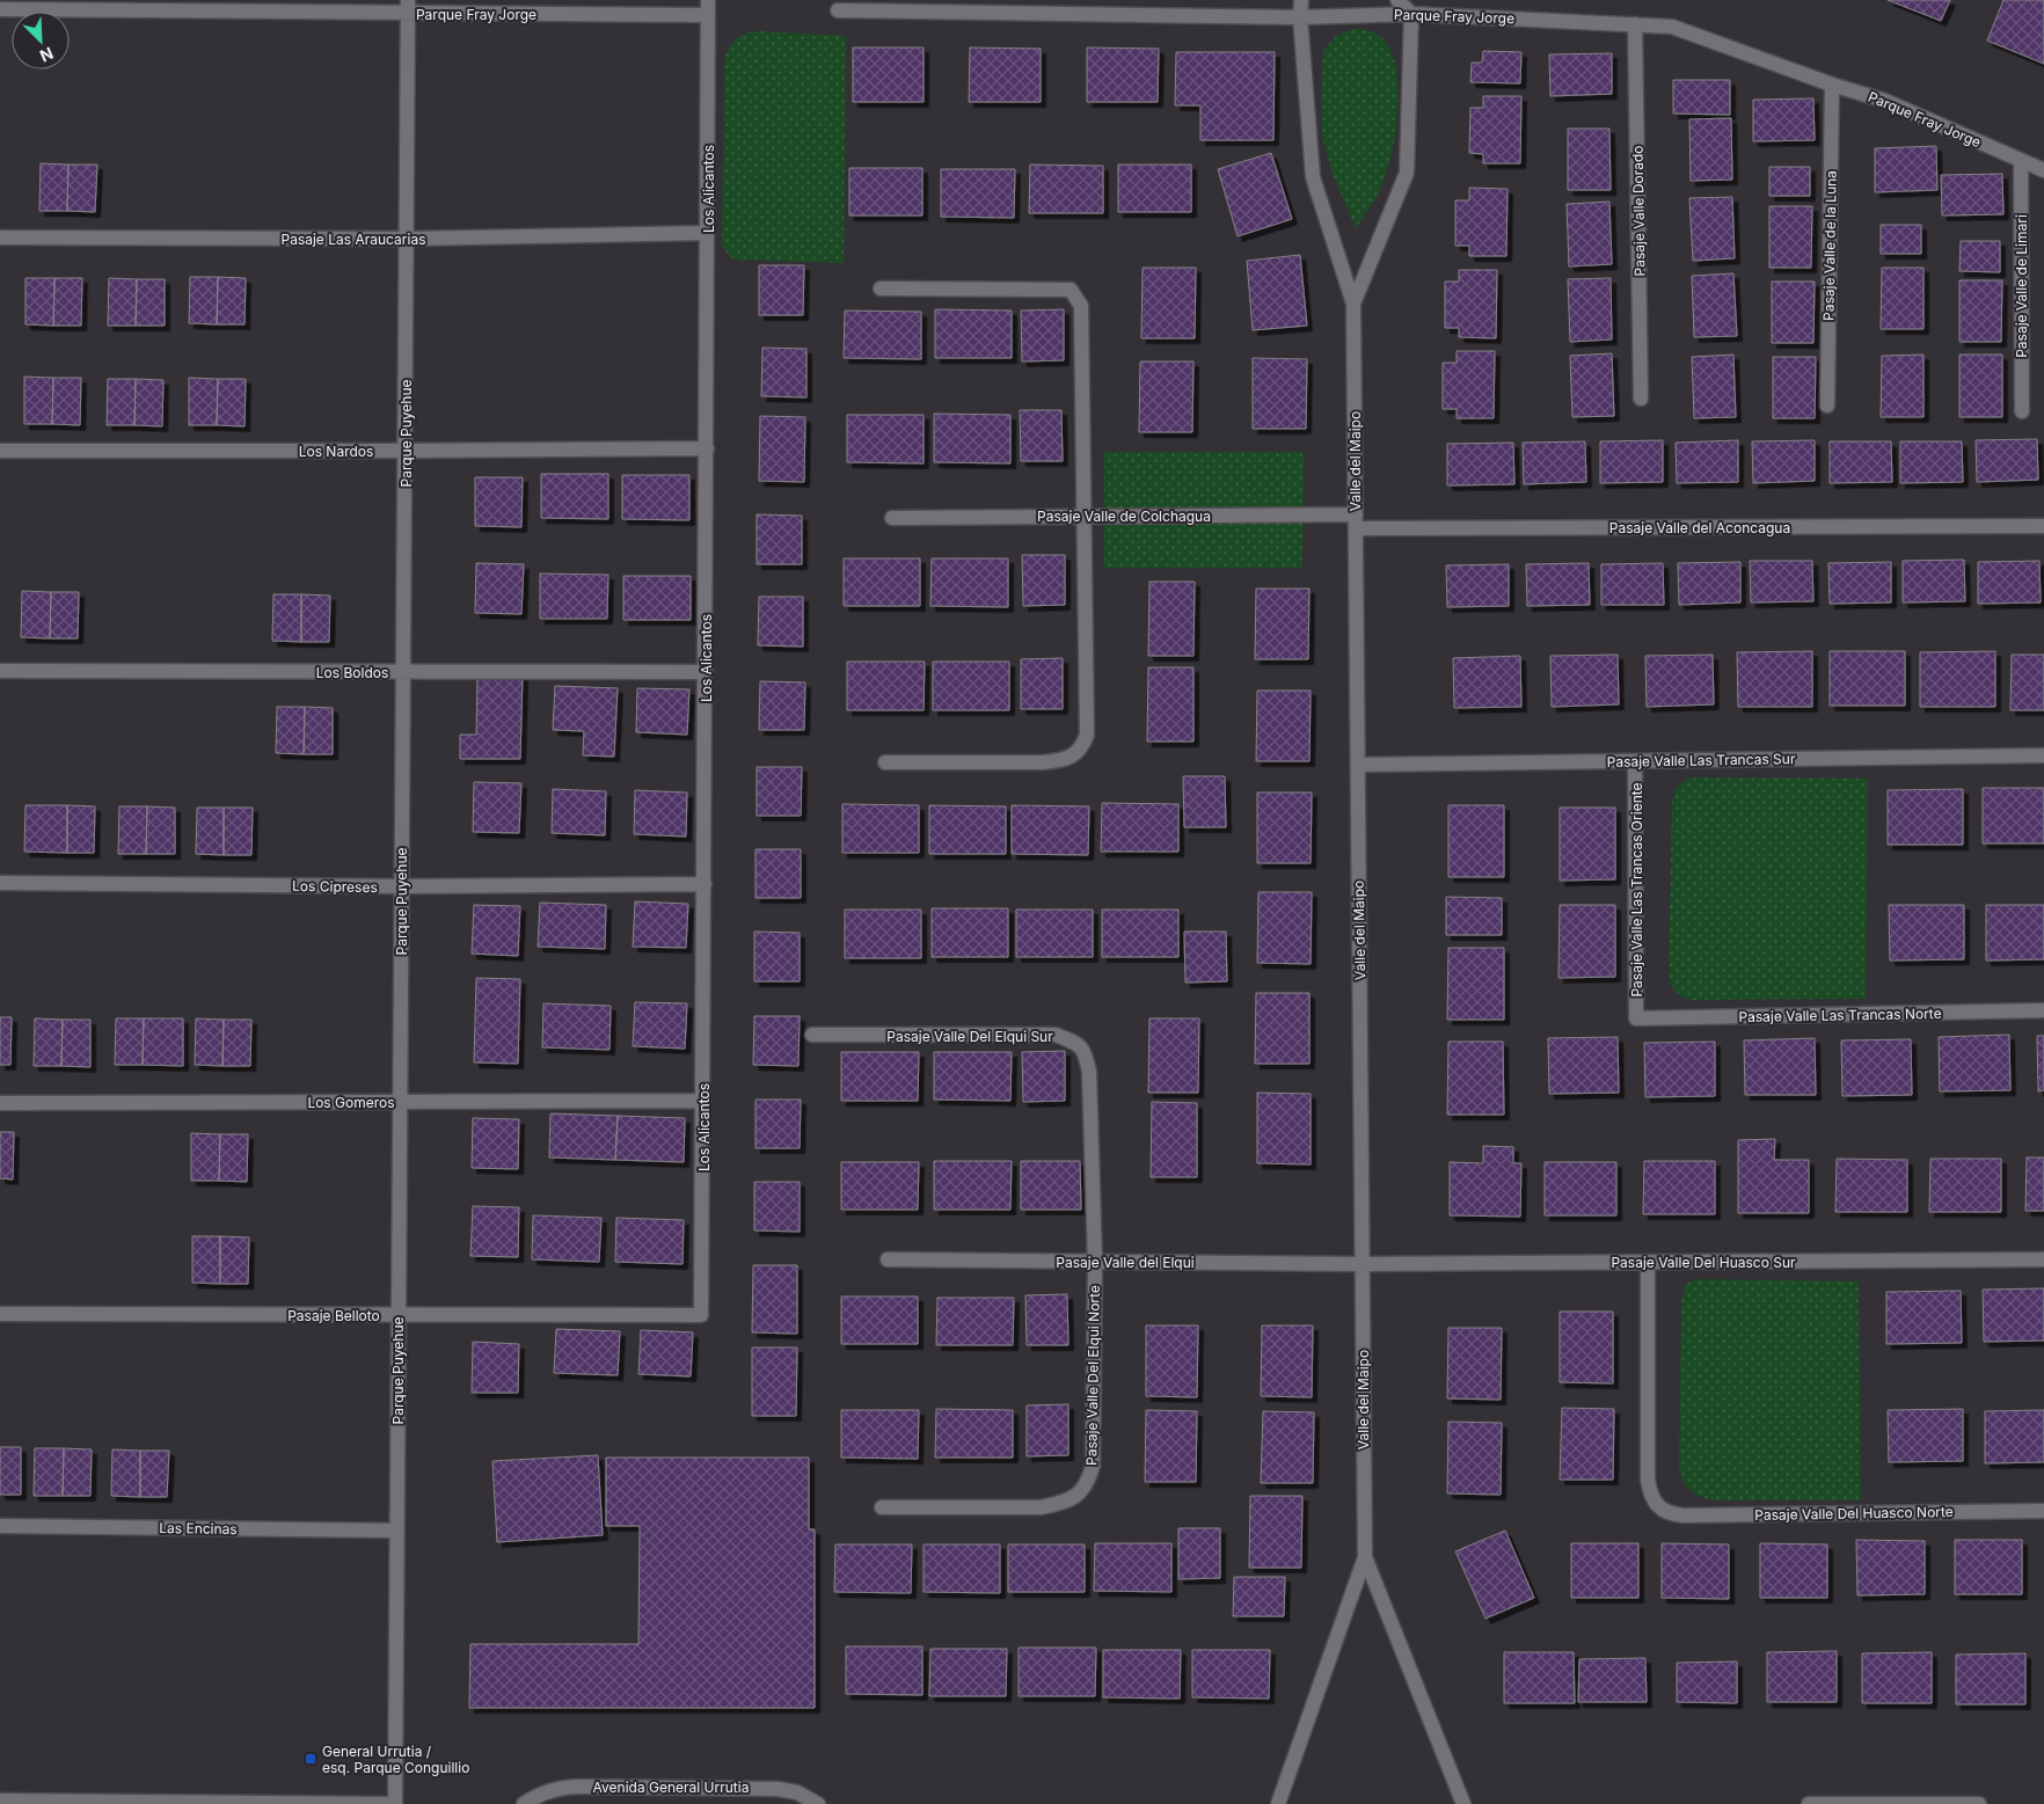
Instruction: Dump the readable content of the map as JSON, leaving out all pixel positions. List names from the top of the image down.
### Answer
{
  "streets": {
    "street": [
      "Parque Fray Jorge",
      "Los Alicantos",
      "Pasaje Valle Dorado",
      "Pasaje Las Araucarias",
      "Pasaje Valle de la Luna",
      "Pasaje Valle de Limari",
      "Parque Puyehue",
      "Los Nardos",
      "Valle del Maipo",
      "Pasaje Valle de Colchagua",
      "Pasaje Valle del Aconcagua",
      "Los Boldos",
      "Pasaje Valle Las Trancas Sur",
      "Los Cipreses",
      "Pasaje Valle Las Trancas Oriente",
      "Pasaje Valle Las Trancas Norte",
      "Pasaje Valle Del Elqui Sur",
      "Los Gomeros",
      "Pasaje Valle del Elqui",
      "Pasaje Valle Del Huasco Sur",
      "Pasaje Belloto",
      "Pasaje Valle Del Elqui Norte",
      "Pasaje Valle Del Huasco Norte",
      "Las Encinas",
      "Avenida General Urrutia"
    ]
  },
  "crossings": [
    ["Parque Fray Jorge", "Los Alicantos"],
    ["Parque Fray Jorge", "Pasaje Valle Dorado"],
    ["Parque Fray Jorge", "Pasaje Valle de la Luna"],
    ["Parque Fray Jorge", "Pasaje Valle de Limari"],
    ["Parque Fray Jorge", "Parque Puyehue"],
    ["Parque Fray Jorge", "Valle del Maipo"],
    ["Los Alicantos", "Pasaje Las Araucarias"],
    ["Los Alicantos", "Los Nardos"],
    ["Los Alicantos", "Los Boldos"],
    ["Los Alicantos", "Los Cipreses"],
    ["Los Alicantos", "Los Gomeros"],
    ["Los Alicantos", "Pasaje Belloto"],
    ["Pasaje Las Araucarias", "Parque Puyehue"],
    ["Parque Puyehue", "Los Nardos"],
    ["Parque Puyehue", "Los Boldos"],
    ["Parque Puyehue", "Los Cipreses"],
    ["Parque Puyehue", "Los Gomeros"],
    ["Parque Puyehue", "Pasaje Belloto"],
    ["Parque Puyehue", "Las Encinas"],
    ["Valle del Maipo", "Pasaje Valle de Colchagua"],
    ["Valle del Maipo", "Pasaje Valle del Aconcagua"],
    ["Valle del Maipo", "Pasaje Valle Las Trancas Sur"],
    ["Valle del Maipo", "Pasaje Valle del Elqui"],
    ["Valle del Maipo", "Pasaje Valle Del Huasco Sur"],
    ["Pasaje Valle de Colchagua", "Pasaje Valle del Aconcagua"],
    ["Pasaje Valle Las Trancas Sur", "Pasaje Valle Las Trancas Oriente"],
    ["Pasaje Valle Las Trancas Oriente", "Pasaje Valle Las Trancas Norte"],
    ["Pasaje Valle Del Elqui Sur", "Pasaje Valle del Elqui"],
    ["Pasaje Valle Del Elqui Sur", "Pasaje Valle Del Elqui Norte"],
    ["Pasaje Valle del Elqui", "Pasaje Valle Del Huasco Sur"],
    ["Pasaje Valle del Elqui", "Pasaje Valle Del Elqui Norte"],
    ["Pasaje Valle Del Huasco Sur", "Pasaje Valle Del Huasco Norte"]
  ],
  "places": {
    "transit": ["General Urrutia / esq. Parque Conguillio"]
  },
  "north": "bottom right"
}
